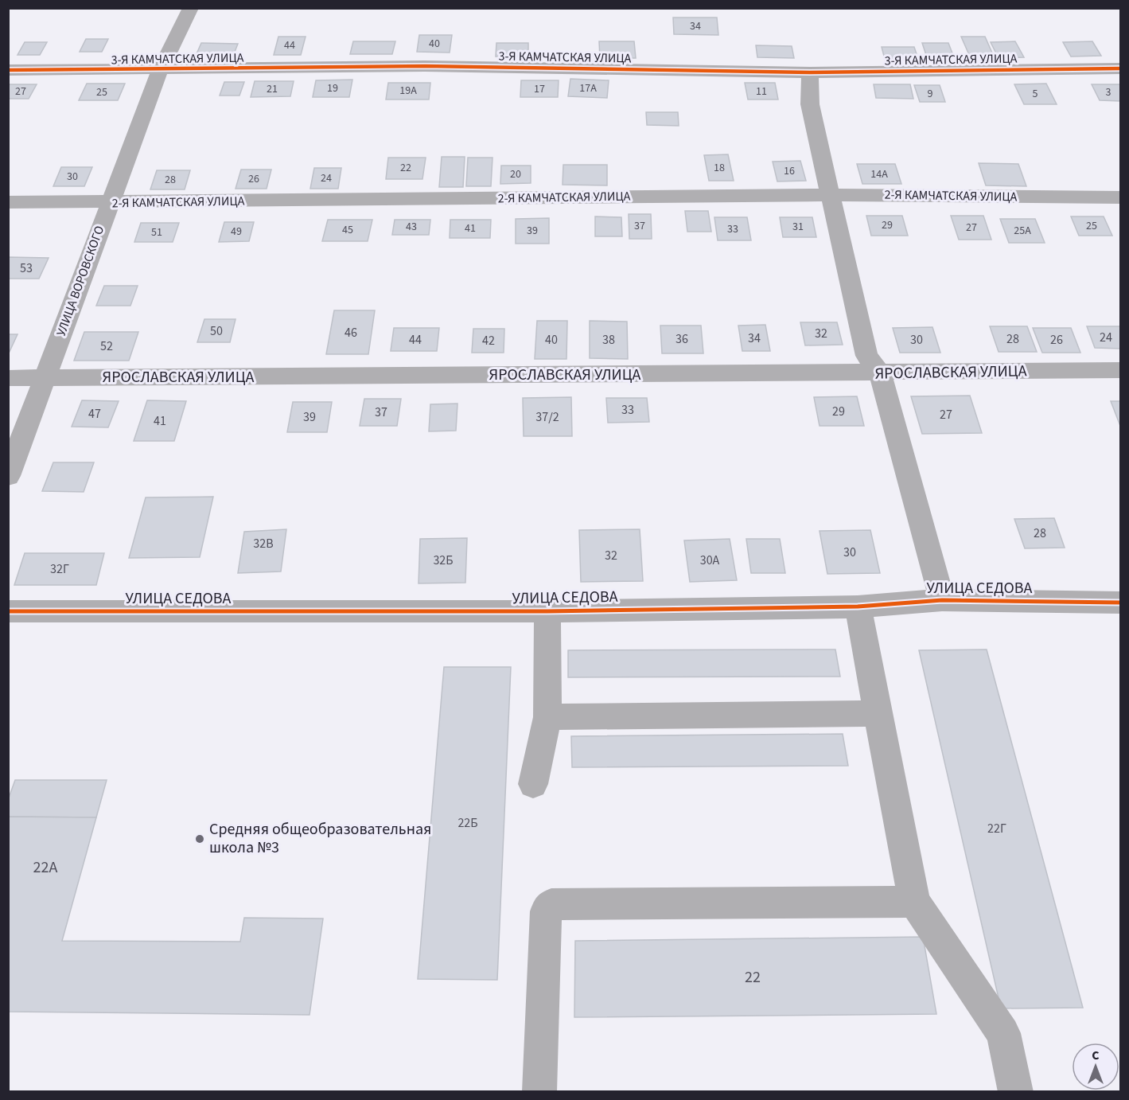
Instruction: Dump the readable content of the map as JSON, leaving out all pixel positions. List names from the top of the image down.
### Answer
{
  "streets": {
    "street": [
      "3-Я КАМЧАТСКАЯ УЛИЦА",
      "2-Я КАМЧАТСКАЯ УЛИЦА",
      "УЛИЦА ВОРОВСКОГО",
      "ЯРОСЛАВСКАЯ УЛИЦА",
      "УЛИЦА СЕДОВА"
    ]
  },
  "crossings": [
    ["3-Я КАМЧАТСКАЯ УЛИЦА", "УЛИЦА ВОРОВСКОГО"],
    ["2-Я КАМЧАТСКАЯ УЛИЦА", "УЛИЦА ВОРОВСКОГО"],
    ["УЛИЦА ВОРОВСКОГО", "ЯРОСЛАВСКАЯ УЛИЦА"]
  ],
  "places": ["Средняя общеобразовательная школа №3"],
  "house_numbers": [
    "34",
    "40",
    "44",
    "19",
    "17А",
    "21",
    "17",
    "19А",
    "27",
    "11",
    "25",
    "3",
    "9",
    "5",
    "22",
    "18",
    "16",
    "20",
    "14А",
    "30",
    "24",
    "26",
    "28",
    "29",
    "37",
    "25",
    "43",
    "31",
    "27",
    "41",
    "33",
    "45",
    "39",
    "25А",
    "49",
    "51",
    "53",
    "50",
    "46",
    "32",
    "24",
    "34",
    "36",
    "28",
    "44",
    "40",
    "38",
    "30",
    "26",
    "42",
    "52",
    "33",
    "29",
    "37",
    "47",
    "27",
    "39",
    "37/2",
    "41",
    "28",
    "32В",
    "30",
    "32",
    "32Б",
    "30А",
    "32Г",
    "22Б",
    "22Г",
    "22А",
    "22"
  ],
  "north": "top"
}
